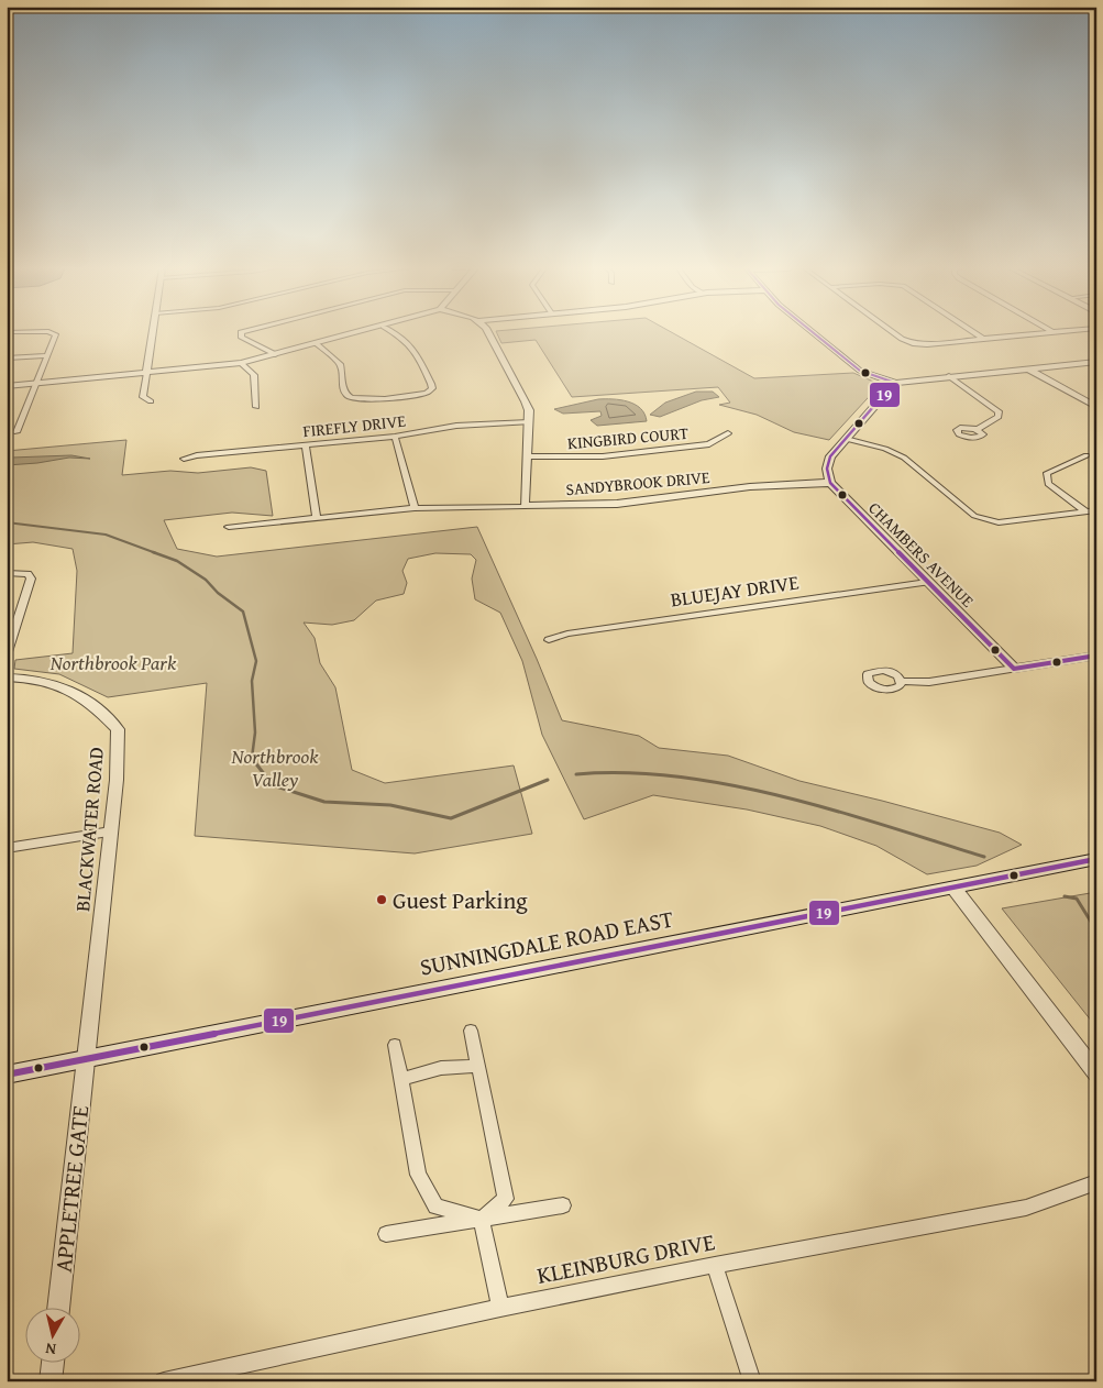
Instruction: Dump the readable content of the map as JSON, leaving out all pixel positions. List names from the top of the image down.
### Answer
{
  "streets": {
    "main road": ["SUNNINGDALE ROAD EAST"],
    "street": [
      "FIREFLY DRIVE",
      "KINGBIRD COURT",
      "SANDYBROOK DRIVE",
      "CHAMBERS AVENUE",
      "BLUEJAY DRIVE",
      "BLACKWATER ROAD",
      "APPLETREE GATE",
      "KLEINBURG DRIVE"
    ]
  },
  "crossings": [
    ["SANDYBROOK DRIVE", "CHAMBERS AVENUE"],
    ["CHAMBERS AVENUE", "BLUEJAY DRIVE"],
    ["BLACKWATER ROAD", "SUNNINGDALE ROAD EAST"],
    ["BLACKWATER ROAD", "APPLETREE GATE"],
    ["SUNNINGDALE ROAD EAST", "APPLETREE GATE"]
  ],
  "parks": ["Northbrook Park", "Northbrook Valley"],
  "places": ["Guest Parking"],
  "lines": ["transit line 19"],
  "north": "bottom"
}
